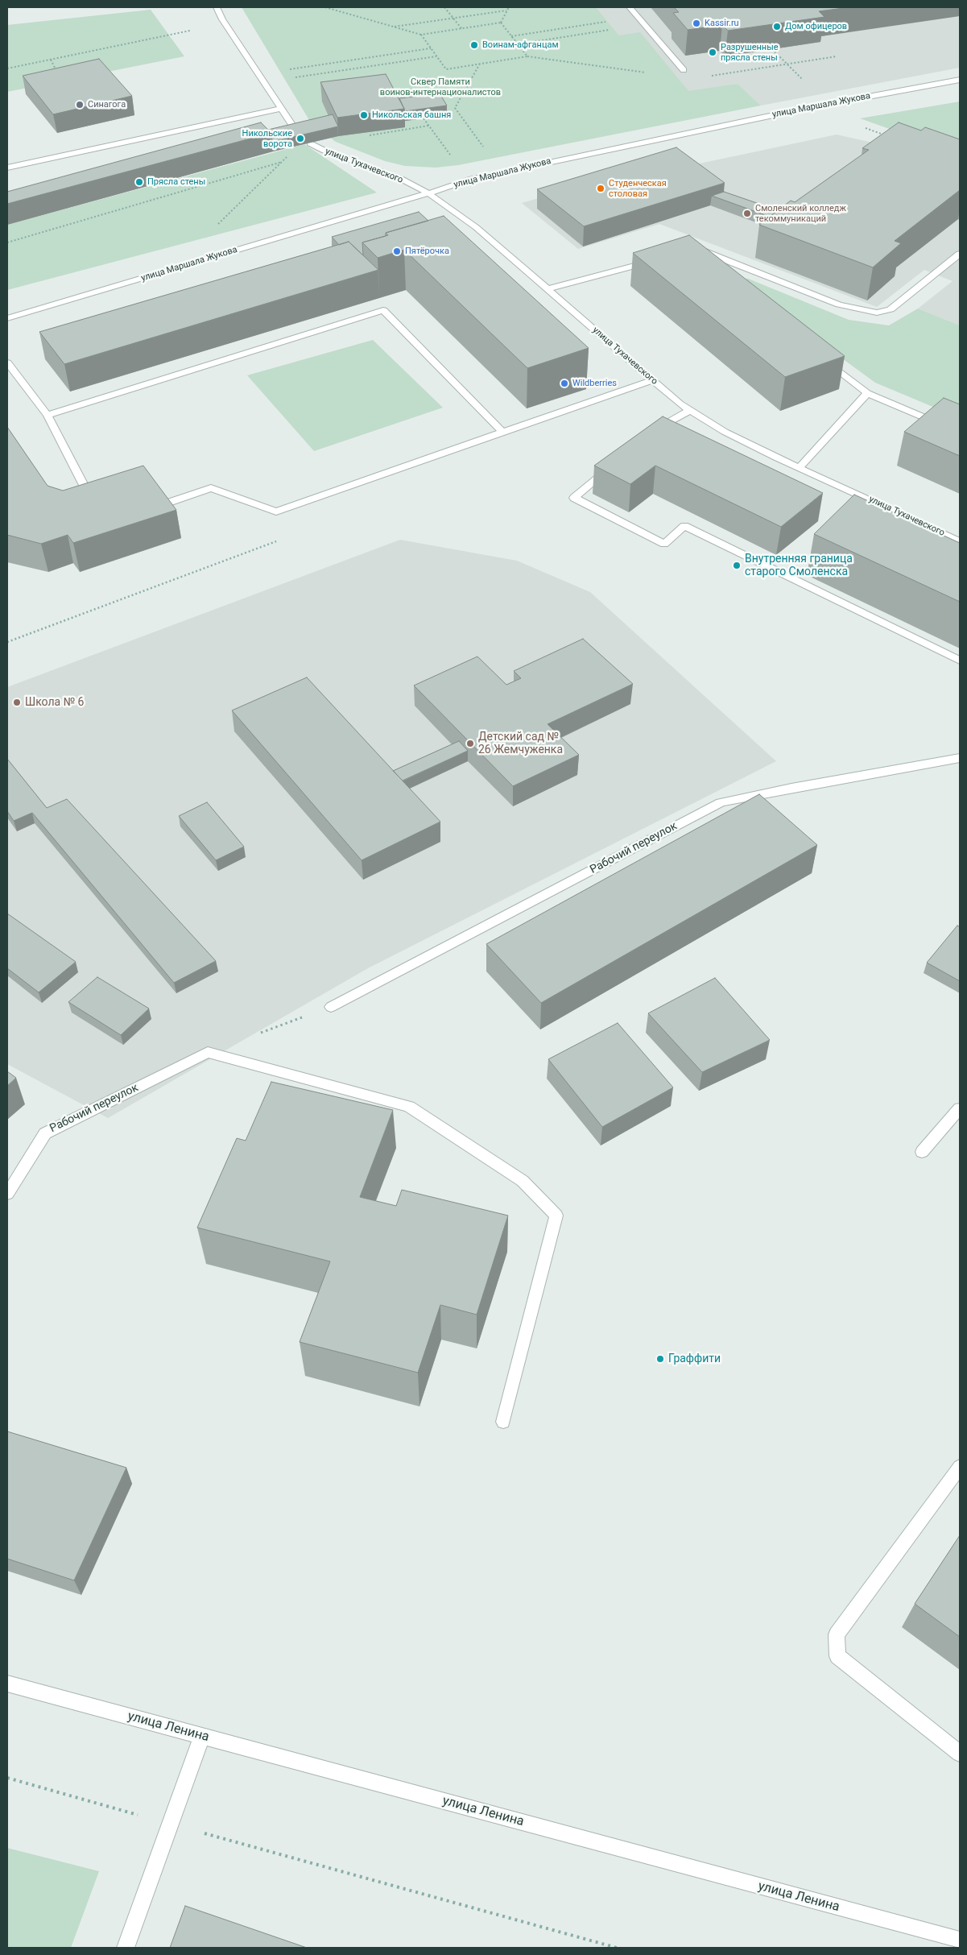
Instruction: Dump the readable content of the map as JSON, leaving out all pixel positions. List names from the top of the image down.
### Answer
{
  "streets": {
    "street": [
      "улица Маршала Жукова",
      "улица Тухачевского",
      "Рабочий переулок",
      "улица Ленина"
    ]
  },
  "crossings": [
    ["улица Маршала Жукова", "улица Тухачевского"]
  ],
  "parks": ["Cквер Памяти воинов-интернационалистов"],
  "places": [
    "Kassir.ru",
    "Дом офицеров",
    "Воинам-афганцам",
    "Разрушенные прясла стены",
    "Синагога",
    "Никольская башня",
    "Никольские ворота",
    "Прясла стены",
    "Студенческая столовая",
    "Смоленский колледж текоммуникаций",
    "Пятёрочка",
    "Wildberries",
    "Внутренняя граница старого Смоленска",
    "Школа № 6",
    "Детский сад № 26 Жемчуженка",
    "Граффити"
  ]
}
